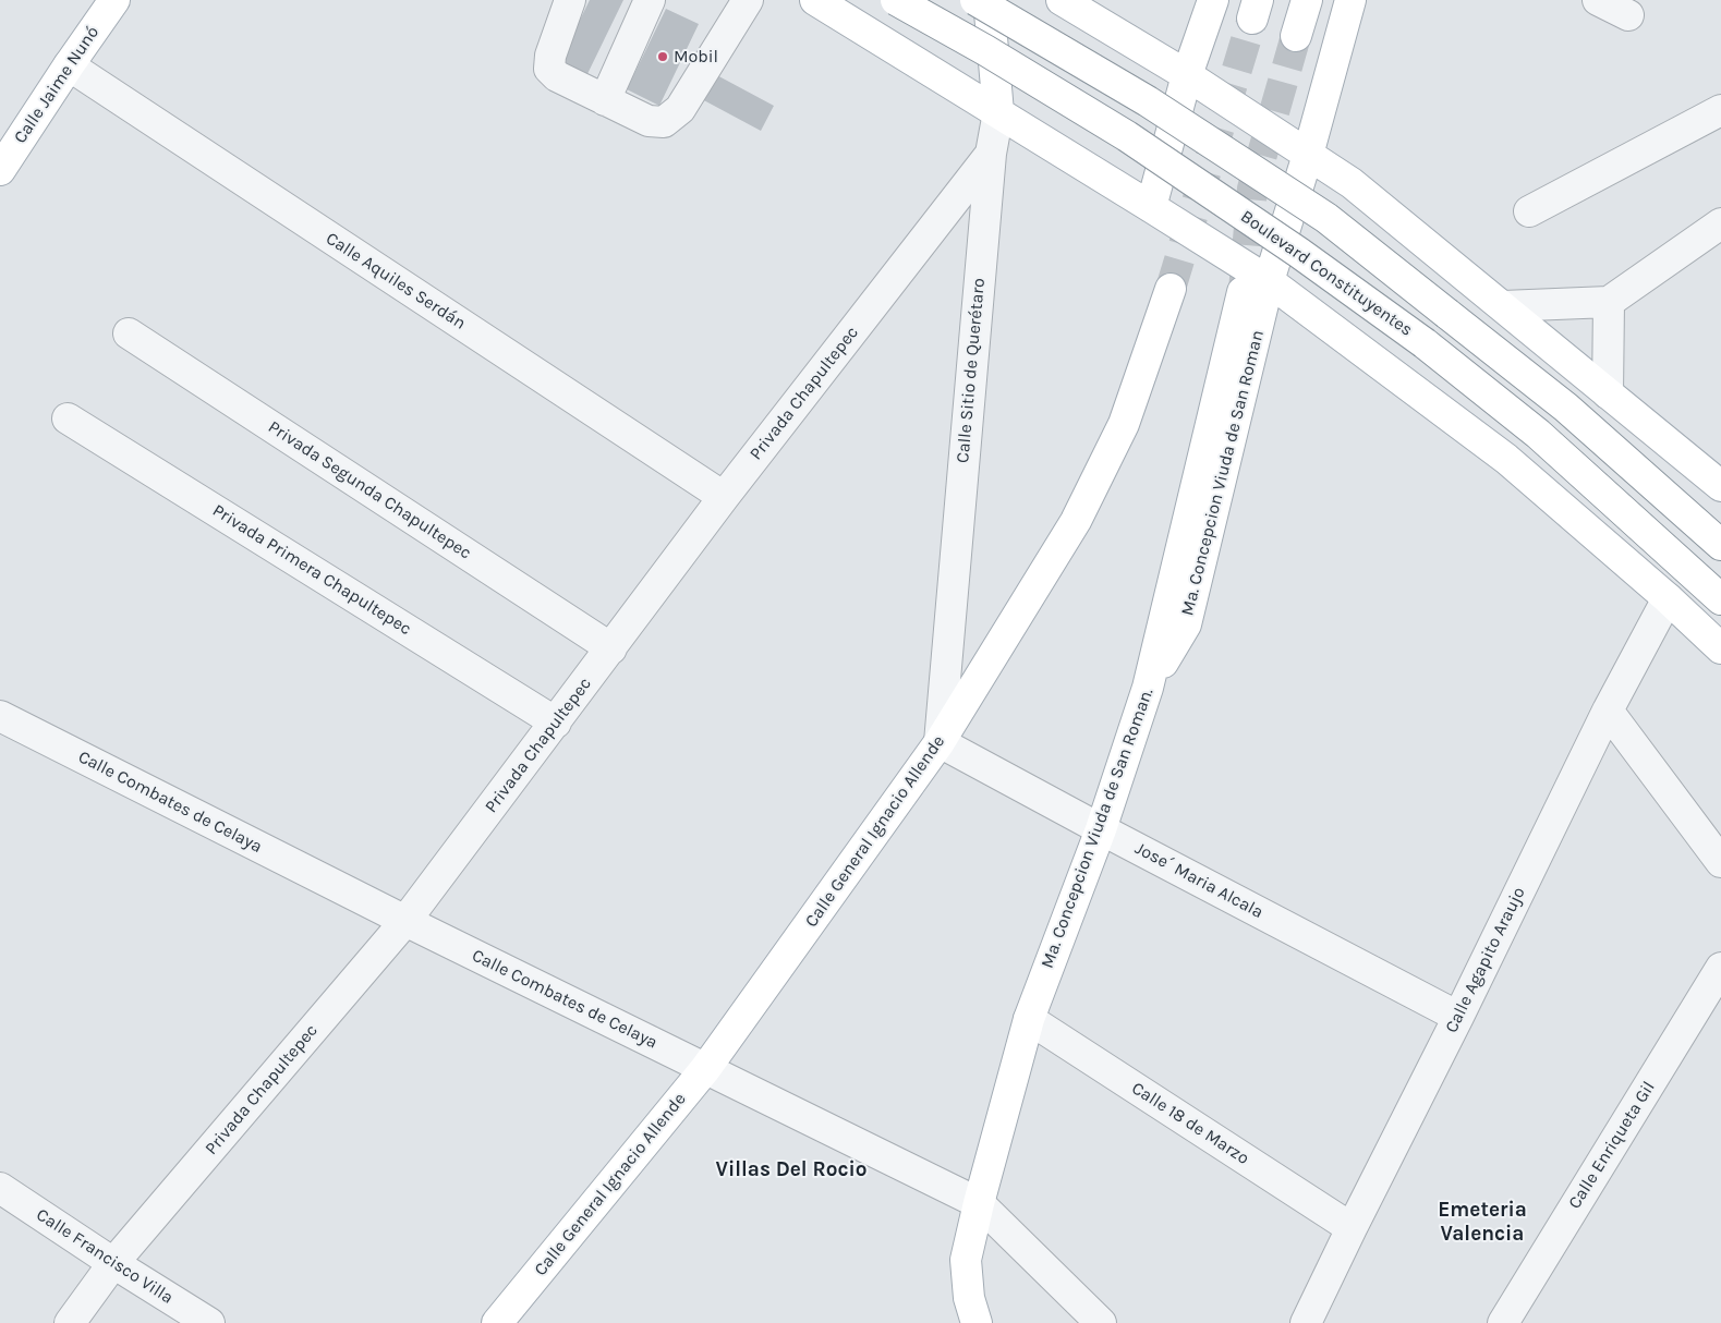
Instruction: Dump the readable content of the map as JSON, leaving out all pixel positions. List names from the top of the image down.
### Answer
{
  "streets": {
    "main road": [
      "Calle Jaime Nunó",
      "Boulevard Constituyentes",
      "Calle Sitio de Querétaro",
      "Ma. Concepcion Viuda de San Roman",
      "Ma. Concepcion Viuda de San Roman.",
      "Calle General Ignacio Allende"
    ],
    "street": [
      "Calle Aquiles Serdán",
      "Privada Chapultepec",
      "Privada Segunda Chapultepec",
      "Privada Primera Chapultepec",
      "Calle Combates de Celaya",
      "Jose´ Maria Alcala",
      "Calle Agapito Araujo",
      "Calle 18 de Marzo",
      "Calle Enriqueta Gil",
      "Calle Francisco Villa"
    ]
  },
  "crossings": [
    ["Calle Jaime Nunó", "Calle Aquiles Serdán"],
    ["Calle Aquiles Serdán", "Privada Chapultepec"],
    ["Calle Sitio de Querétaro", "Privada Chapultepec"],
    ["Calle Sitio de Querétaro", "Calle General Ignacio Allende"],
    ["Calle Sitio de Querétaro", "Jose´ Maria Alcala"],
    ["Privada Chapultepec", "Privada Segunda Chapultepec"],
    ["Privada Chapultepec", "Privada Primera Chapultepec"],
    ["Privada Chapultepec", "Calle Combates de Celaya"],
    ["Privada Chapultepec", "Calle Francisco Villa"],
    ["Ma. Concepcion Viuda de San Roman", "Ma. Concepcion Viuda de San Roman."],
    ["Calle Combates de Celaya", "Ma. Concepcion Viuda de San Roman."],
    ["Calle Combates de Celaya", "Calle General Ignacio Allende"],
    ["Ma. Concepcion Viuda de San Roman.", "Jose´ Maria Alcala"],
    ["Ma. Concepcion Viuda de San Roman.", "Calle 18 de Marzo"],
    ["Calle General Ignacio Allende", "Jose´ Maria Alcala"],
    ["Jose´ Maria Alcala", "Calle Agapito Araujo"],
    ["Calle Agapito Araujo", "Calle 18 de Marzo"]
  ],
  "districts": ["Villas Del Rocio", "Emeteria Valencia"],
  "places": ["Mobil"]
}
